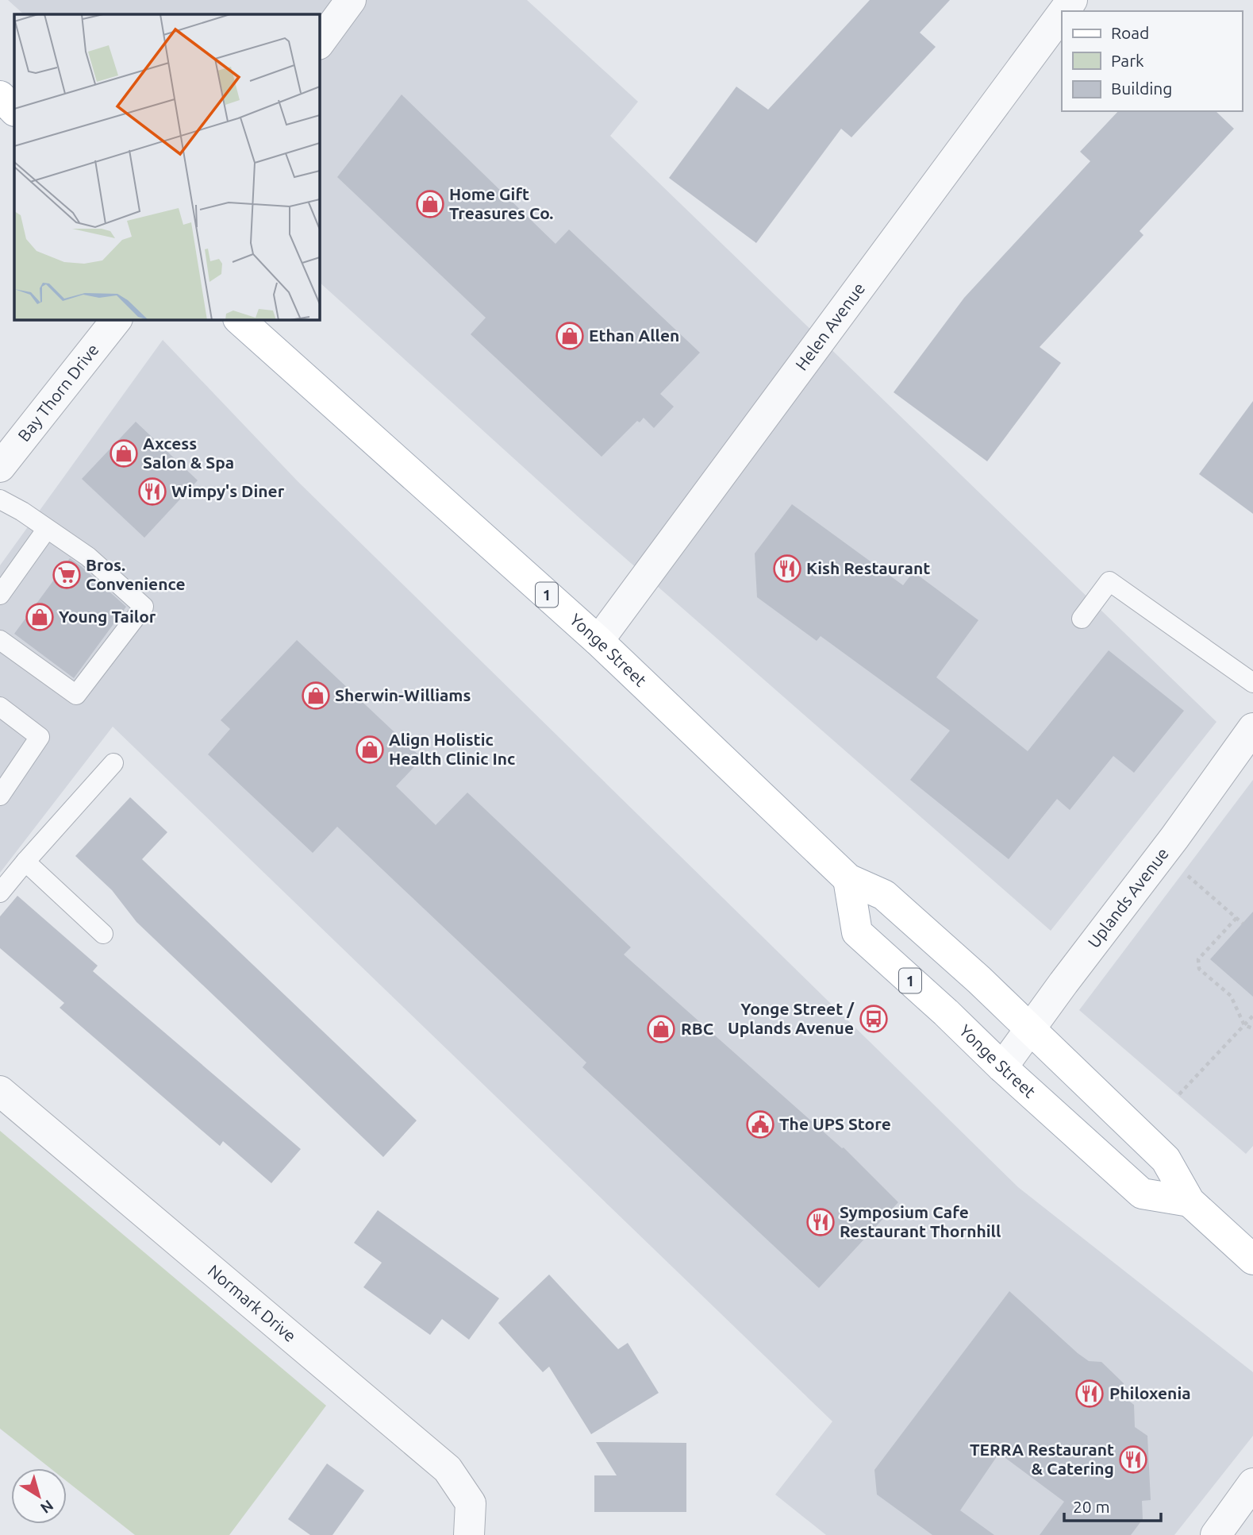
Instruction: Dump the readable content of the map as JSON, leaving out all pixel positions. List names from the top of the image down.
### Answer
{
  "streets": {
    "main road": ["1", "Yonge Street"],
    "street": [
      "Helen Avenue",
      "Bay Thorn Drive",
      "Uplands Avenue",
      "Normark Drive"
    ]
  },
  "crossings": [
    ["Helen Avenue", "Yonge Street"],
    ["Yonge Street", "Uplands Avenue"]
  ],
  "places": {
    "shop": [
      "Home Gift Treasures Co.",
      "Ethan Allen",
      "Axcess Salon & Spa",
      "Young Tailor",
      "Sherwin-Williams",
      "Align Holistic Health Clinic Inc",
      "RBC"
    ],
    "restaurant": [
      "Wimpy's Diner",
      "Kish Restaurant",
      "Symposium Cafe Restaurant Thornhill",
      "Philoxenia",
      "TERRA Restaurant & Catering"
    ],
    "supermarket": ["Bros. Convenience"],
    "bus stop": ["Yonge Street / Uplands Avenue"],
    "public building": ["The UPS Store"]
  },
  "legend": ["Road", "Park", "Building"],
  "scale_bar": "20 m",
  "north": "bottom right"
}
